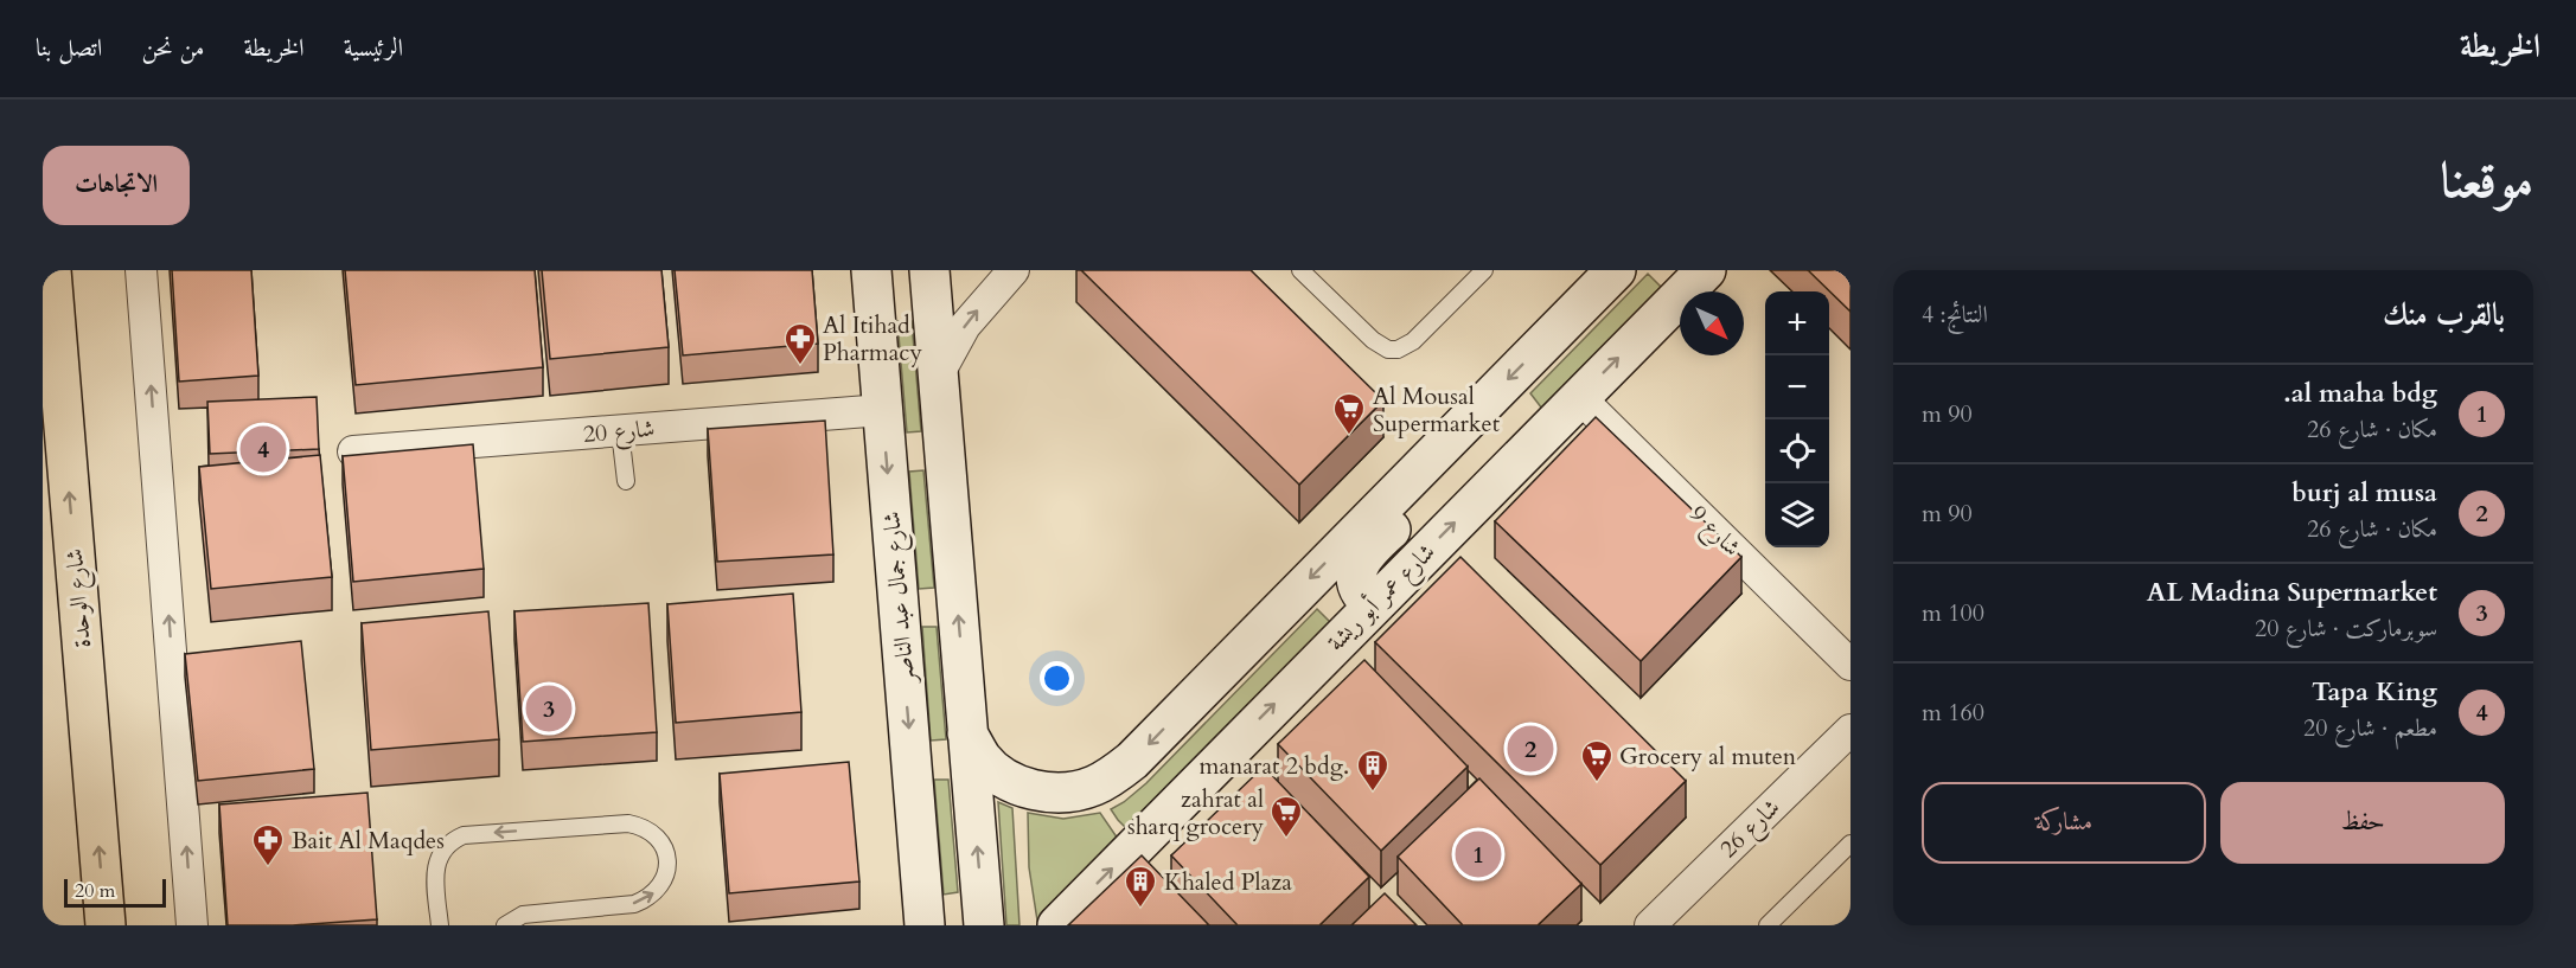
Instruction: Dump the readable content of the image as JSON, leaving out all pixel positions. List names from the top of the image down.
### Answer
{
  "streets": {
    "highway": ["شارع الوحدة"],
    "street": [
      "شارع 20",
      "شارع 9",
      "شارع جمال عبد الناصر",
      "شارع عمر أبو ريشة",
      "شارع 26"
    ]
  },
  "crossings": [
    ["شارع 20", "شارع جمال عبد الناصر"],
    ["شارع 9", "شارع عمر أبو ريشة"]
  ],
  "one_way": ["شارع عمر أبو ريشة", "شارع الوحدة"],
  "places": {
    "pharmacy": ["Al Itihad Pharmacy", "Bait Al Maqdes"],
    "supermarket": ["Al Mousal Supermarket", "Grocery al muten", "zahrat al sharq grocery"],
    "building": ["manarat 2 bdg.", "Khaled Plaza"]
  },
  "scale_bar": "20 m",
  "north": "bottom right",
  "page": {
    "header": "الخريطة",
    "nav": [
      "الرئيسية",
      "الخريطة",
      "من نحن",
      "اتصل بنا"
    ],
    "title": "موقعنا",
    "buttons": [
      "الاتجاهات",
      ["حفظ", "مشاركة"]
    ],
    "heading": ["بالقرب منك", "النتائج: 4"],
    "map_buttons": ["+", "−"],
    "list": [
      {
        "mark": "1",
        "name": "al maha bdg.",
        "note": "مكان · شارع 26",
        "value": "90 m"
      },
      {
        "mark": "2",
        "name": "burj al musa",
        "note": "مكان · شارع 26",
        "value": "90 m"
      },
      {
        "mark": "3",
        "name": "AL Madina Supermarket",
        "note": "سوبرماركت · شارع 20",
        "value": "100 m"
      },
      {
        "mark": "4",
        "name": "Tapa King",
        "note": "مطعم · شارع 20",
        "value": "160 m"
      }
    ],
    "pins": [
      "4",
      "3",
      "2",
      "1"
    ],
    "scale": "20 m"
  }
}
